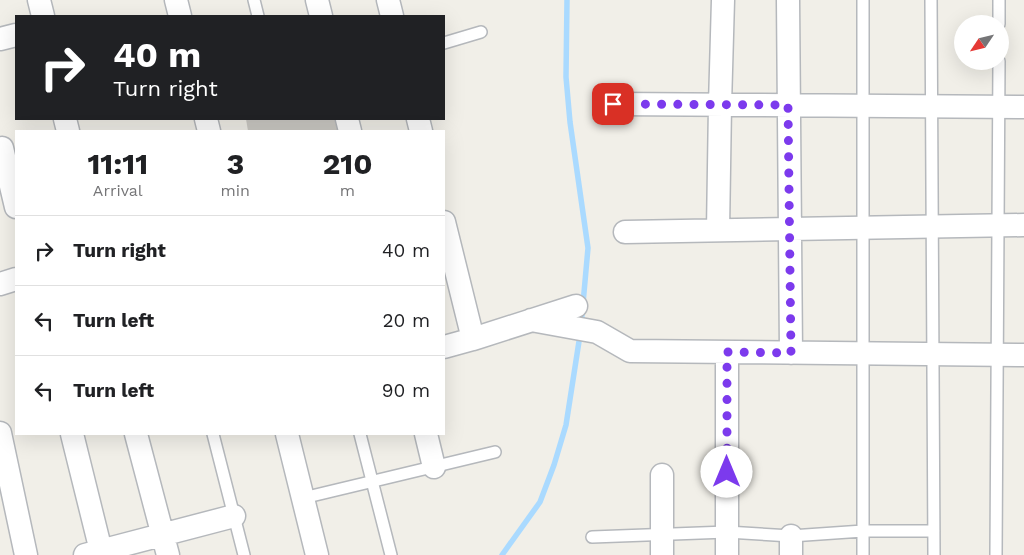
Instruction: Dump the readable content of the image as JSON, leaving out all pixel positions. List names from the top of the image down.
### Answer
{
  "north": "bottom left",
  "page": {
    "turn": ["40 m", "Turn right"],
    "eta": [
      "11:11",
      "Arrival",
      "3",
      "min",
      "210",
      "m"
    ],
    "list": [
      {
        "name": "Turn right",
        "value": "40 m"
      },
      {
        "name": "Turn left",
        "value": "20 m"
      },
      {
        "name": "Turn left",
        "value": "90 m"
      }
    ]
  }
}
